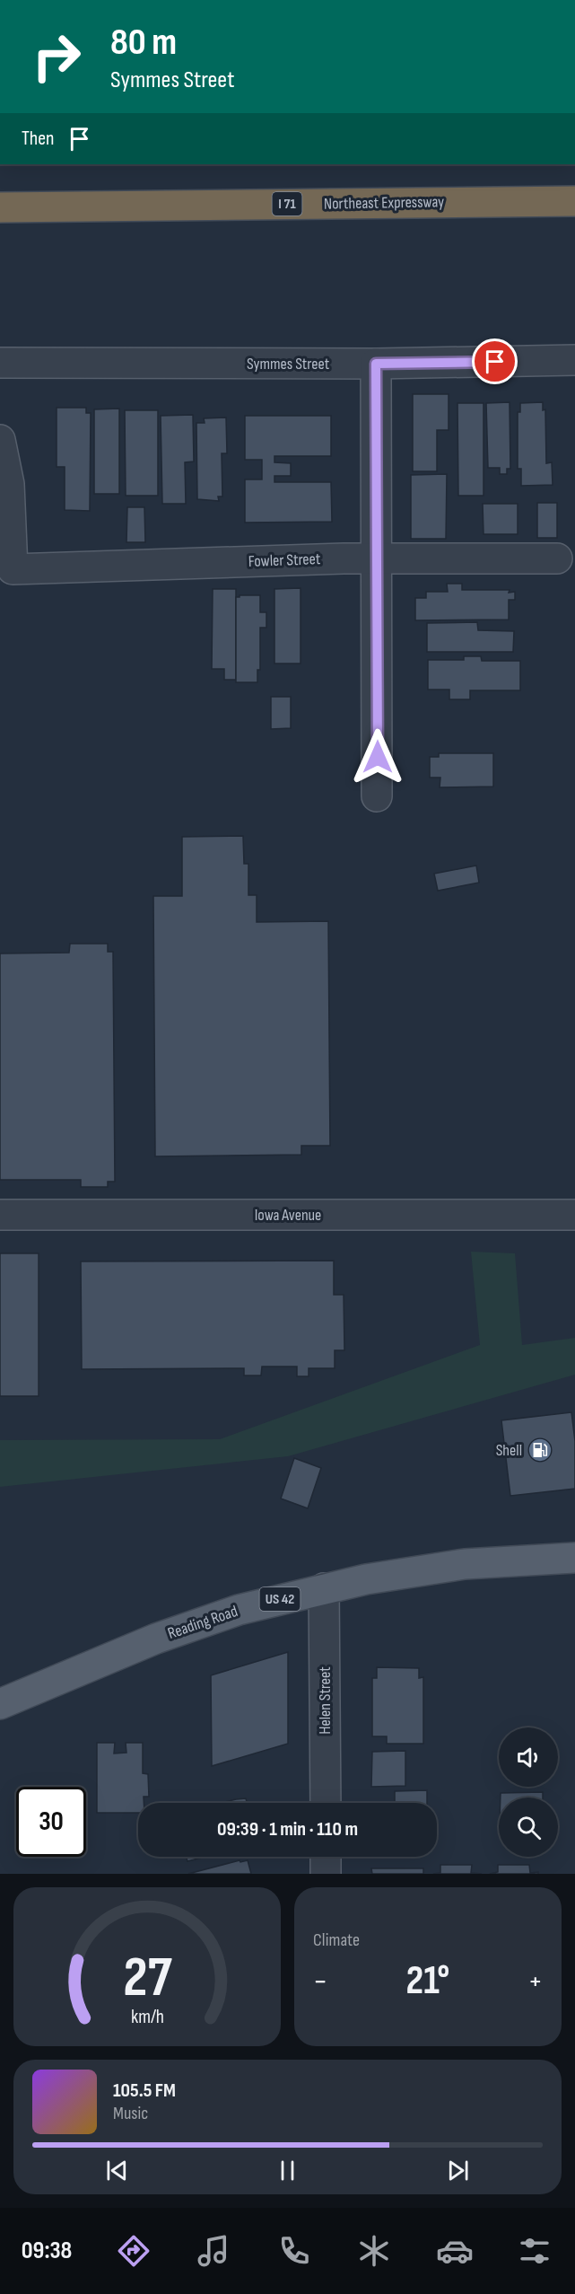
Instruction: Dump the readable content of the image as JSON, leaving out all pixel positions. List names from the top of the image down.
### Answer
{
  "streets": {
    "highway": ["Northeast Expressway", "I 71"],
    "main road": ["US 42", "Reading Road"],
    "street": [
      "Symmes Street",
      "Fowler Street",
      "Iowa Avenue",
      "Helen Street"
    ]
  },
  "crossings": [
    ["Reading Road", "Helen Street"]
  ],
  "places": {
    "fuel station": ["Shell"]
  },
  "page": {
    "turn": ["80 m", "Symmes Street"],
    "then": "Then",
    "limit": "30",
    "trip": "09:39 · 1 min · 110 m",
    "tile": "Climate",
    "heat": ["−", "21°", "+"],
    "song": ["105.5 FM", "Music"],
    "tabs": "09:38",
    "gauge": ["27", "km/h"]
  }
}
